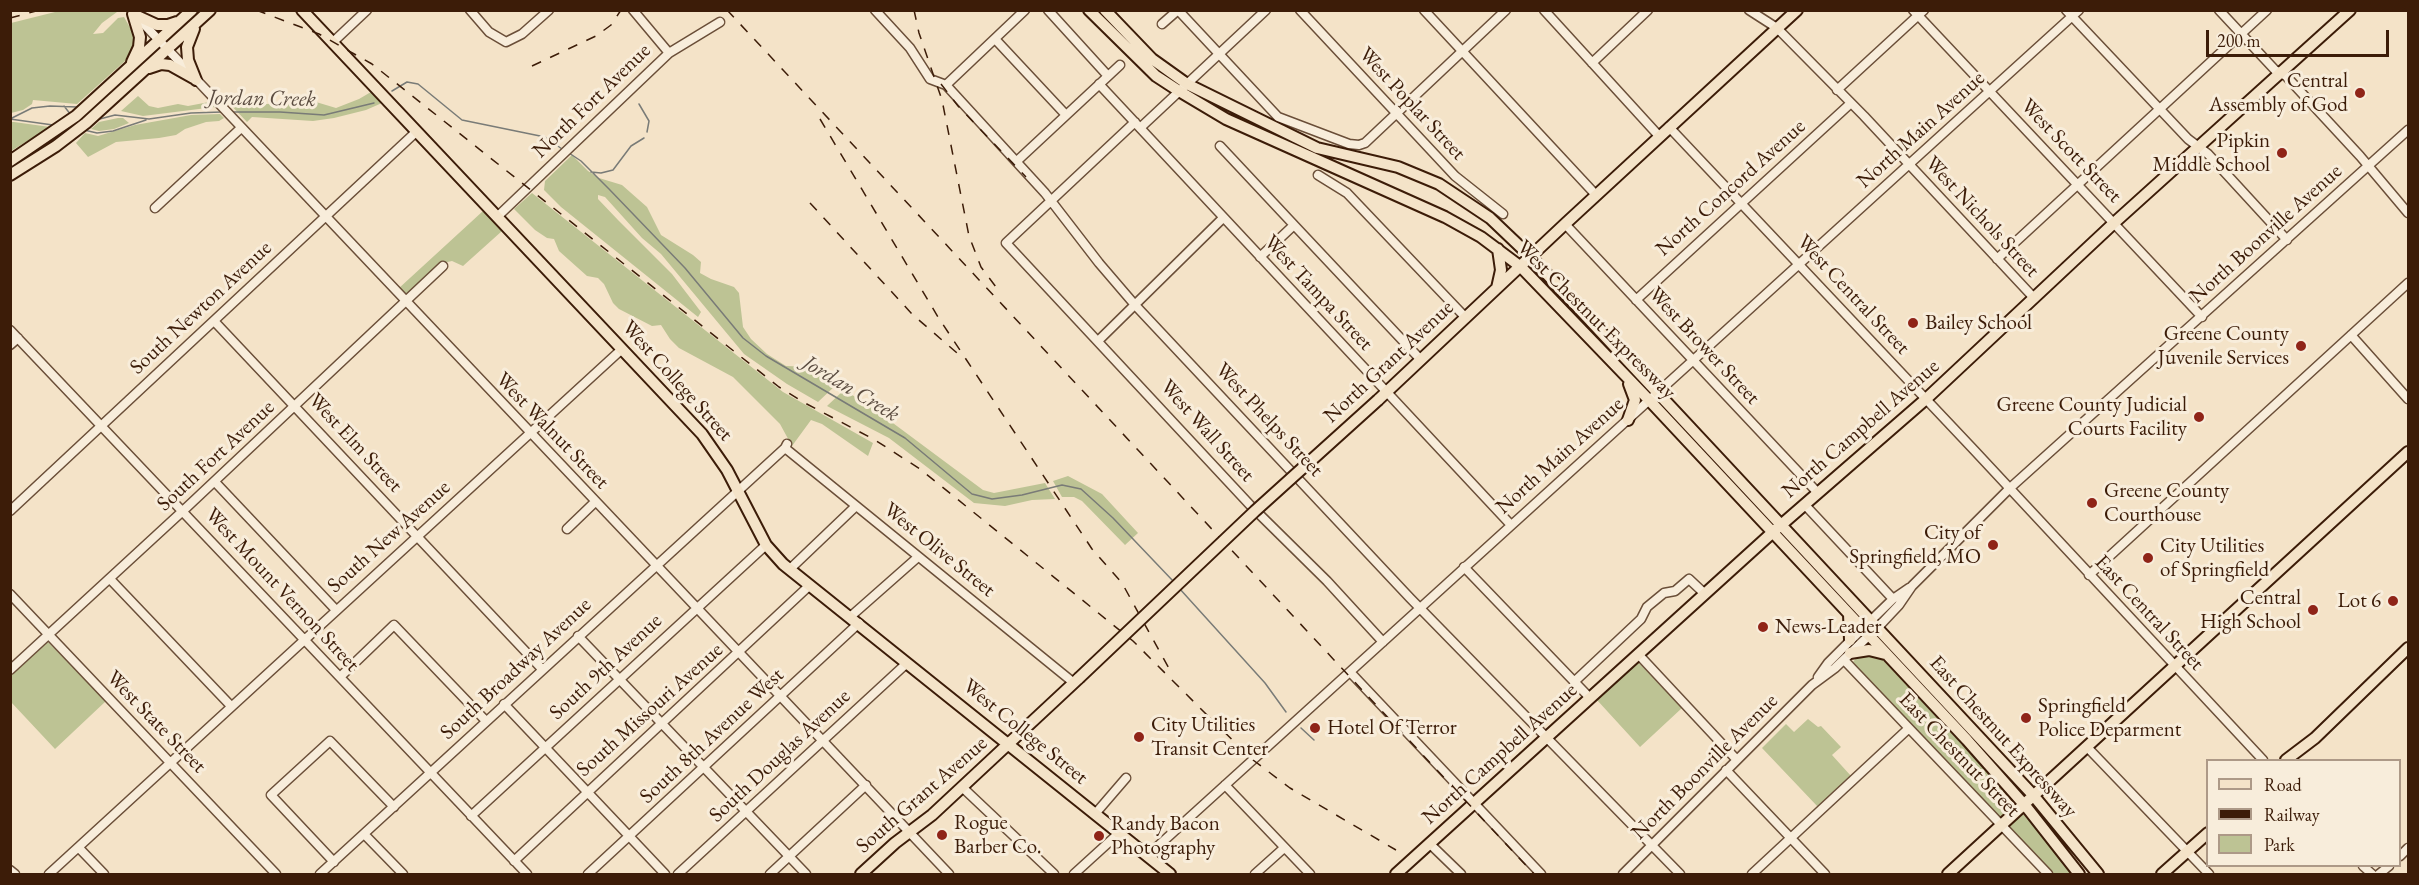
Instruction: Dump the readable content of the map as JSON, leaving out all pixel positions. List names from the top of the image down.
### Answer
{
  "streets": {
    "main road": [
      "West Chestnut Expressway",
      "North Grant Avenue",
      "West College Street",
      "North Campbell Avenue",
      "East Chestnut Expressway",
      "South Grant Avenue"
    ],
    "street": [
      "North Fort Avenue",
      "West Poplar Street",
      "North Main Avenue",
      "West Scott Street",
      "North Concord Avenue",
      "West Nichols Street",
      "North Boonville Avenue",
      "West Tampa Street",
      "West Central Street",
      "South Newton Avenue",
      "West Brower Street",
      "West Phelps Street",
      "West Walnut Street",
      "West Wall Street",
      "West Elm Street",
      "South Fort Avenue",
      "South New Avenue",
      "West Olive Street",
      "West Mount Vernon Street",
      "East Central Street",
      "South 9th Avenue",
      "South Broadway Avenue",
      "South Missouri Avenue",
      "West State Street",
      "South 8th Avenue West",
      "East Chestnut Street",
      "South Douglas Avenue"
    ]
  },
  "crossings": [
    ["North Fort Avenue", "West College Street"],
    ["North Main Avenue", "West Scott Street"],
    ["North Main Avenue", "West Nichols Street"],
    ["North Main Avenue", "West Tampa Street"],
    ["North Main Avenue", "West Central Street"],
    ["North Main Avenue", "West Chestnut Expressway"],
    ["North Main Avenue", "West Brower Street"],
    ["North Main Avenue", "West College Street"],
    ["North Main Avenue", "West Phelps Street"],
    ["North Main Avenue", "West Wall Street"],
    ["West Scott Street", "North Boonville Avenue"],
    ["West Scott Street", "North Campbell Avenue"],
    ["North Concord Avenue", "West Nichols Street"],
    ["North Concord Avenue", "West Central Street"],
    ["North Concord Avenue", "West Brower Street"],
    ["West Nichols Street", "North Grant Avenue"],
    ["West Nichols Street", "North Campbell Avenue"],
    ["North Boonville Avenue", "West Central Street"],
    ["North Boonville Avenue", "West Chestnut Expressway"],
    ["North Boonville Avenue", "West Phelps Street"],
    ["North Boonville Avenue", "East Central Street"],
    ["North Boonville Avenue", "East Chestnut Expressway"],
    ["North Boonville Avenue", "East Chestnut Street"],
    ["West Tampa Street", "North Grant Avenue"],
    ["West Central Street", "North Grant Avenue"],
    ["West Central Street", "North Campbell Avenue"],
    ["West Central Street", "East Central Street"],
    ["South Newton Avenue", "West College Street"],
    ["South Newton Avenue", "West Walnut Street"],
    ["South Newton Avenue", "West Elm Street"],
    ["South Newton Avenue", "West Mount Vernon Street"],
    ["West Chestnut Expressway", "North Grant Avenue"],
    ["West Chestnut Expressway", "North Campbell Avenue"],
    ["West Chestnut Expressway", "East Chestnut Expressway"],
    ["West Brower Street", "North Grant Avenue"],
    ["West Brower Street", "North Campbell Avenue"],
    ["North Grant Avenue", "West College Street"],
    ["North Grant Avenue", "West Olive Street"],
    ["North Grant Avenue", "South Grant Avenue"],
    ["West College Street", "South New Avenue"],
    ["West College Street", "South 9th Avenue"],
    ["West College Street", "South Broadway Avenue"],
    ["West College Street", "South Missouri Avenue"],
    ["West College Street", "South 8th Avenue West"],
    ["West College Street", "South Douglas Avenue"],
    ["West College Street", "South Grant Avenue"],
    ["West Phelps Street", "North Campbell Avenue"],
    ["West Phelps Street", "West Wall Street"],
    ["West Walnut Street", "South Fort Avenue"],
    ["West Walnut Street", "South New Avenue"],
    ["West Walnut Street", "South 9th Avenue"],
    ["West Walnut Street", "South Broadway Avenue"],
    ["West Walnut Street", "South Missouri Avenue"],
    ["West Walnut Street", "South 8th Avenue West"],
    ["West Walnut Street", "South Douglas Avenue"],
    ["West Walnut Street", "South Grant Avenue"],
    ["West Elm Street", "South Fort Avenue"],
    ["West Elm Street", "South New Avenue"],
    ["West Elm Street", "South Broadway Avenue"],
    ["South Fort Avenue", "West Mount Vernon Street"],
    ["South Fort Avenue", "West State Street"],
    ["South New Avenue", "West Mount Vernon Street"],
    ["South New Avenue", "West State Street"],
    ["West Olive Street", "South Broadway Avenue"],
    ["West Olive Street", "South 8th Avenue West"],
    ["West Mount Vernon Street", "South 9th Avenue"],
    ["West Mount Vernon Street", "South Broadway Avenue"],
    ["West Mount Vernon Street", "South Missouri Avenue"]
  ],
  "water": ["Jordan Creek"],
  "places": [
    "Central Assembly of God",
    "Pipkin Middle School",
    "Bailey School",
    "Greene County Juvenile Services",
    "Greene County Judicial Courts Facility",
    "Greene County Courthouse",
    "City of Springfield, MO",
    "City Utilities of Springfield",
    "Lot 6",
    "Central High School",
    "News-Leader",
    "Springfield Police Deparment",
    "Hotel Of Terror",
    "City Utilities Transit Center",
    "Rogue Barber Co.",
    "Randy Bacon Photography"
  ],
  "legend": ["Road", "Railway", "Park"],
  "scale_bar": "200 m"
}
